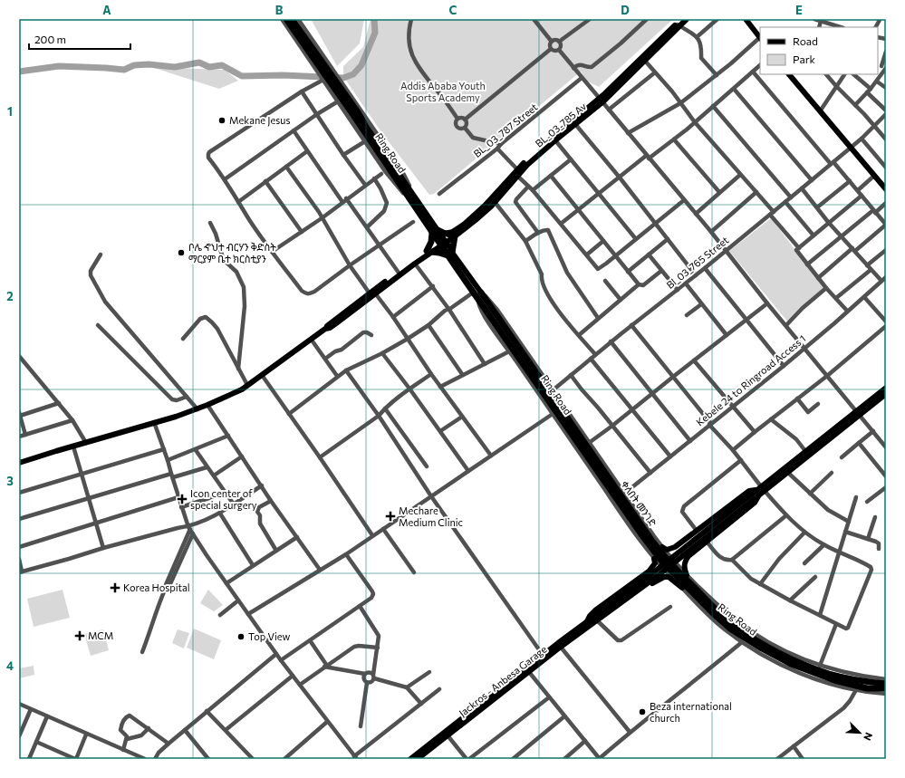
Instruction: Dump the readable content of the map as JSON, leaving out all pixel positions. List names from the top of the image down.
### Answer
{
  "streets": {
    "highway": ["Ring Road", "ቀለበት መንገድ"],
    "main road": ["BL_03_785 Av", "Jackros - Anbesa Garage"],
    "street": ["BL_03_787 Street", "Bl_03_765 Street", "Kebele 24 to Ringroad Access 1"]
  },
  "crossings": [
    ["BL_03_785 Av", "Ring Road"],
    ["Ring Road", "ቀለበት መንገድ"]
  ],
  "parks": ["Addis Ababa Youth Sports Academy"],
  "places": {
    "other": [
      "Mekane Jesus",
      "ቦሌ ኆህተ ብርሃን ቅድስት ማርያም ቤተ ክርስቲያን",
      "Top View",
      "Beza international church"
    ],
    "health": [
      "Icon center of special surgery",
      "Mechare Medium Clinic",
      "Korea Hospital",
      "MCM"
    ]
  },
  "legend": ["Road", "Park"],
  "scale_bar": "200 m",
  "north": "bottom right",
  "grid": {
    "columns": [
      "A",
      "B",
      "C",
      "D",
      "E"
    ],
    "rows": [
      "1",
      "2",
      "3",
      "4"
    ]
  }
}
